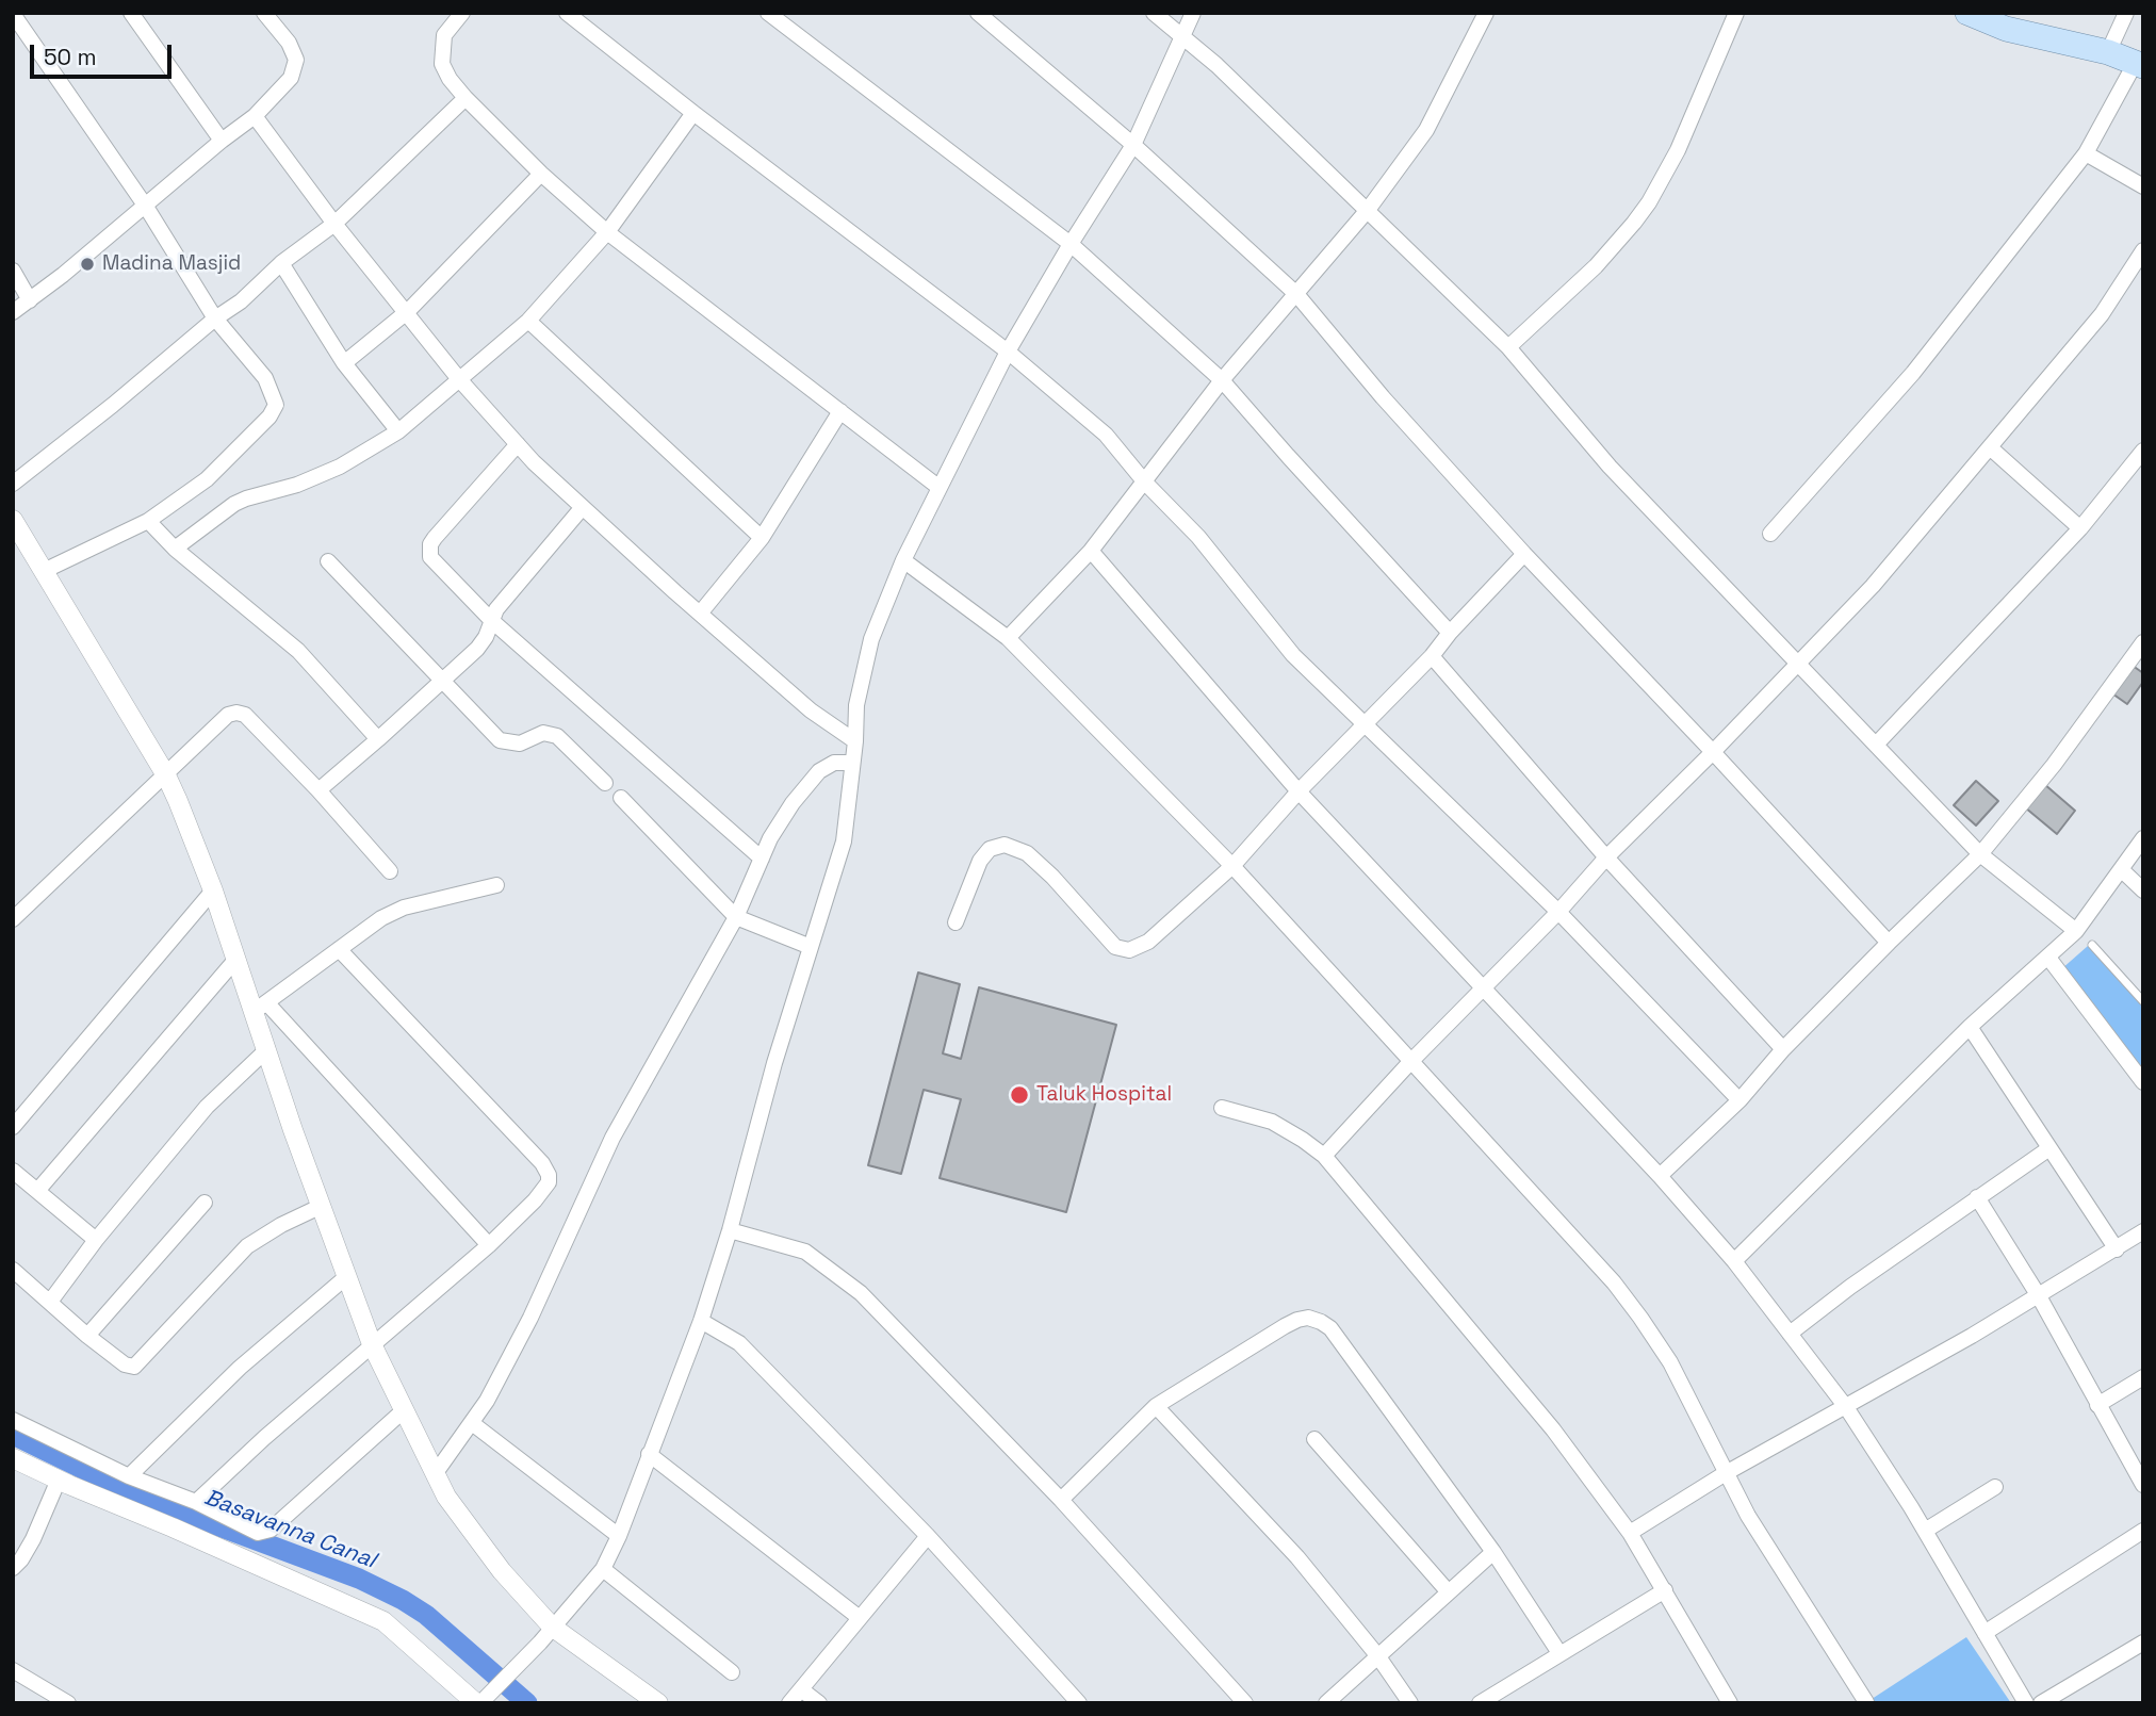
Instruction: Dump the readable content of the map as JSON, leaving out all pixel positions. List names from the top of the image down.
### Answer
{
  "water": ["Basavanna Canal"],
  "places": ["Madina Masjid", "Taluk Hospital"],
  "scale_bar": "50 m"
}
